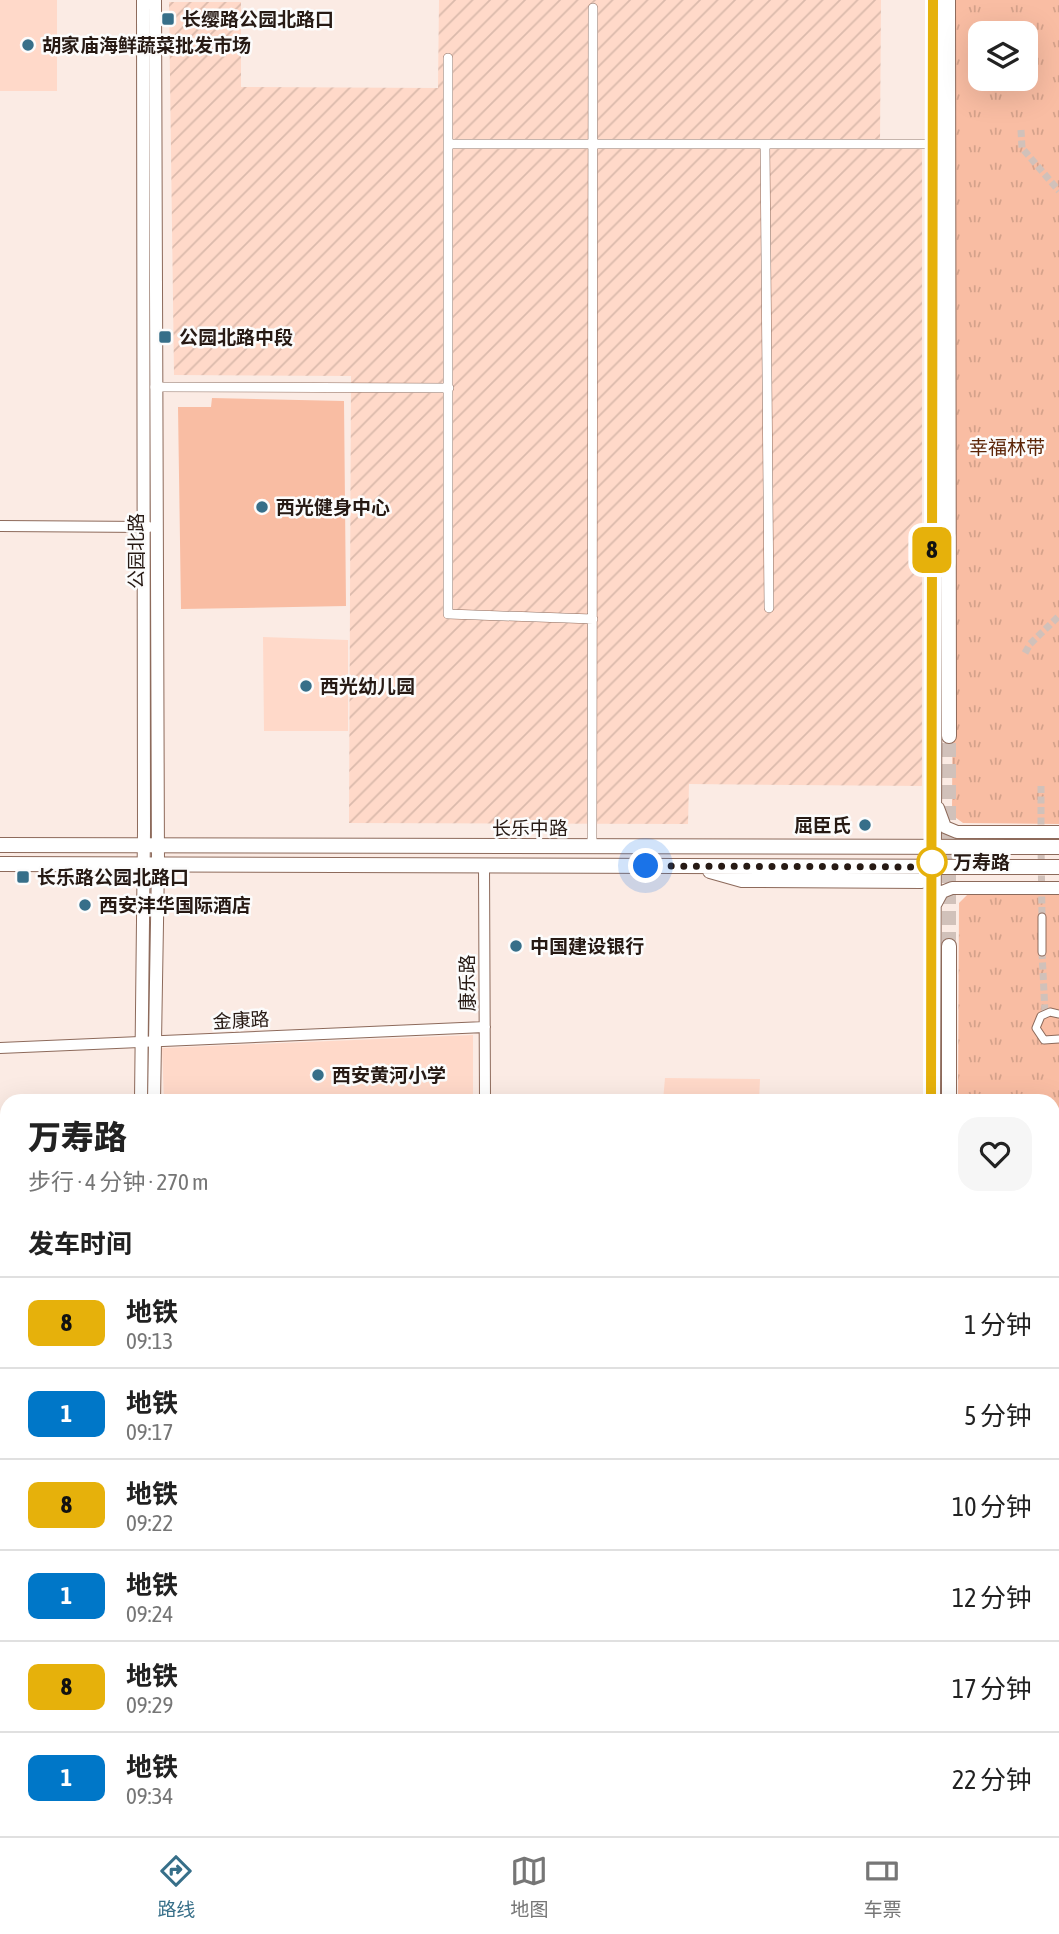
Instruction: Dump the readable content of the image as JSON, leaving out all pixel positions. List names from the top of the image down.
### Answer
{
  "streets": {
    "main road": ["公园北路", "长乐中路"],
    "street": ["康乐路", "金康路"]
  },
  "crossings": [
    ["公园北路", "长乐中路"],
    ["公园北路", "金康路"],
    ["长乐中路", "康乐路"],
    ["康乐路", "金康路"]
  ],
  "parks": ["幸福林带"],
  "places": {
    "transit": ["长缨路公园北路口", "公园北路中段", "长乐路公园北路口"],
    "other": [
      "胡家庙海鲜蔬菜批发市场",
      "西光健身中心",
      "西光幼儿园",
      "屈臣氏",
      "万寿路",
      "西安沣华国际酒店",
      "中国建设银行",
      "西安黄河小学"
    ]
  },
  "lines": ["metro line 8"],
  "page": {
    "on_map": "8",
    "heading": [
      ["万寿路", "步行 · 4 分钟 · 270 m"],
      "发车时间"
    ],
    "list": [
      {
        "mark": "8",
        "name": "地铁",
        "note": "09:13",
        "value": "1 分钟"
      },
      {
        "mark": "1",
        "name": "地铁",
        "note": "09:17",
        "value": "5 分钟"
      },
      {
        "mark": "8",
        "name": "地铁",
        "note": "09:22",
        "value": "10 分钟"
      },
      {
        "mark": "1",
        "name": "地铁",
        "note": "09:24",
        "value": "12 分钟"
      },
      {
        "mark": "8",
        "name": "地铁",
        "note": "09:29",
        "value": "17 分钟"
      },
      {
        "mark": "1",
        "name": "地铁",
        "note": "09:34",
        "value": "22 分钟"
      }
    ],
    "tabs": ["路线", "地图", "车票"]
  }
}
